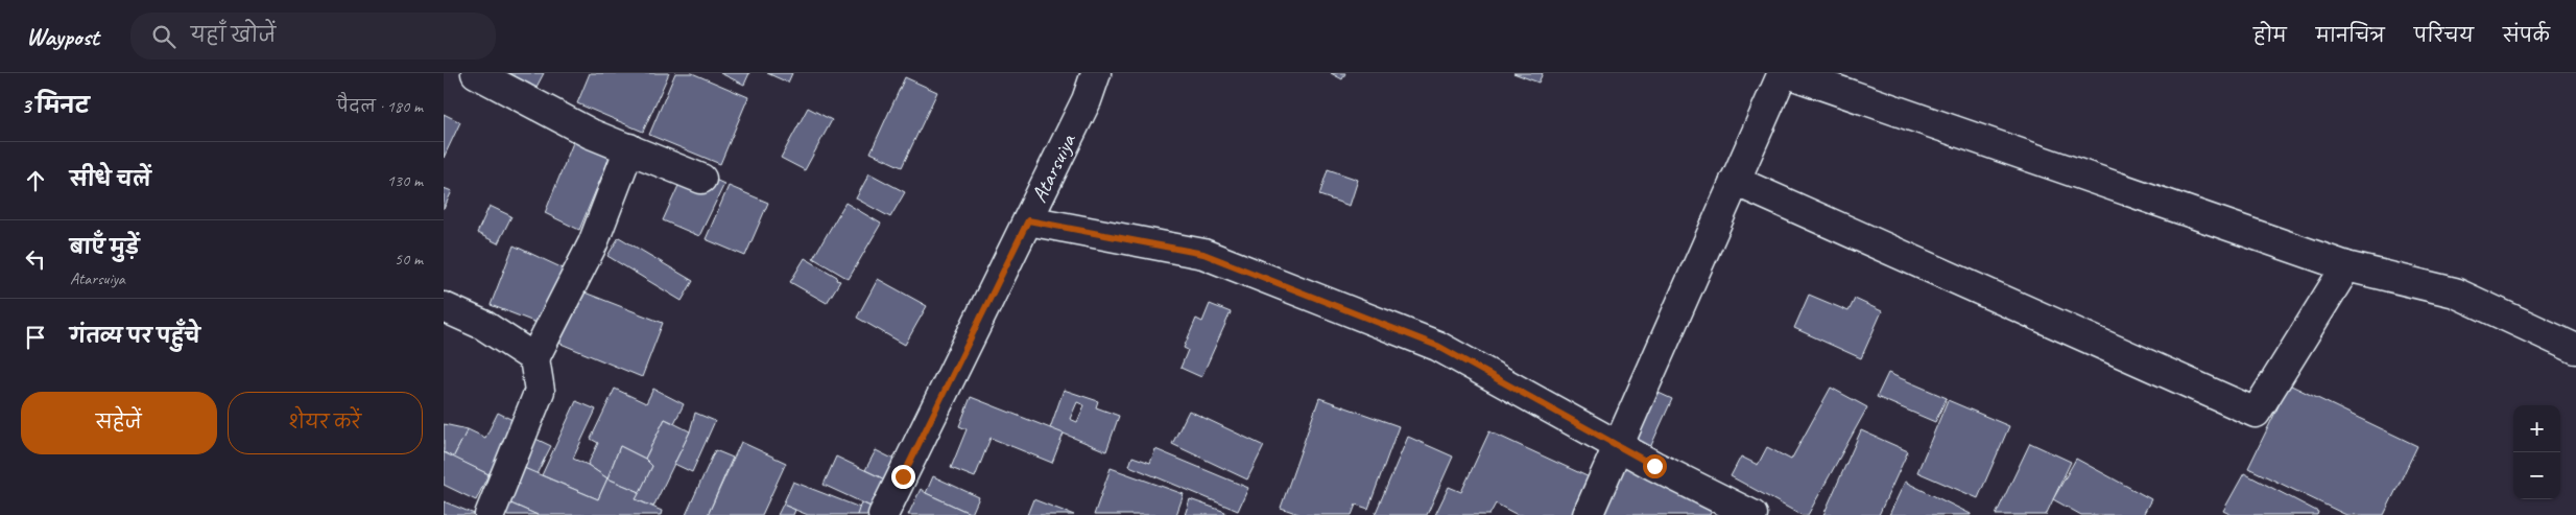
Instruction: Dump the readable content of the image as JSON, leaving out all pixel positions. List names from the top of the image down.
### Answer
{
  "streets": {
    "street": ["Atarsuiya"]
  },
  "page": {
    "header": "Waypost",
    "search": "यहाँ खोजें",
    "nav": [
      "होम",
      "मानचित्र",
      "परिचय",
      "संपर्क"
    ],
    "heading": ["3 मिनट", "पैदल · 180 m"],
    "list": [
      ["सीधे चलें", "130 m"],
      ["बाएँ मुड़ें", "Atarsuiya", "50 m"],
      "गंतव्य पर पहुँचे"
    ],
    "buttons": ["सहेजें", "शेयर करें"],
    "map_buttons": ["+", "−"]
  }
}
